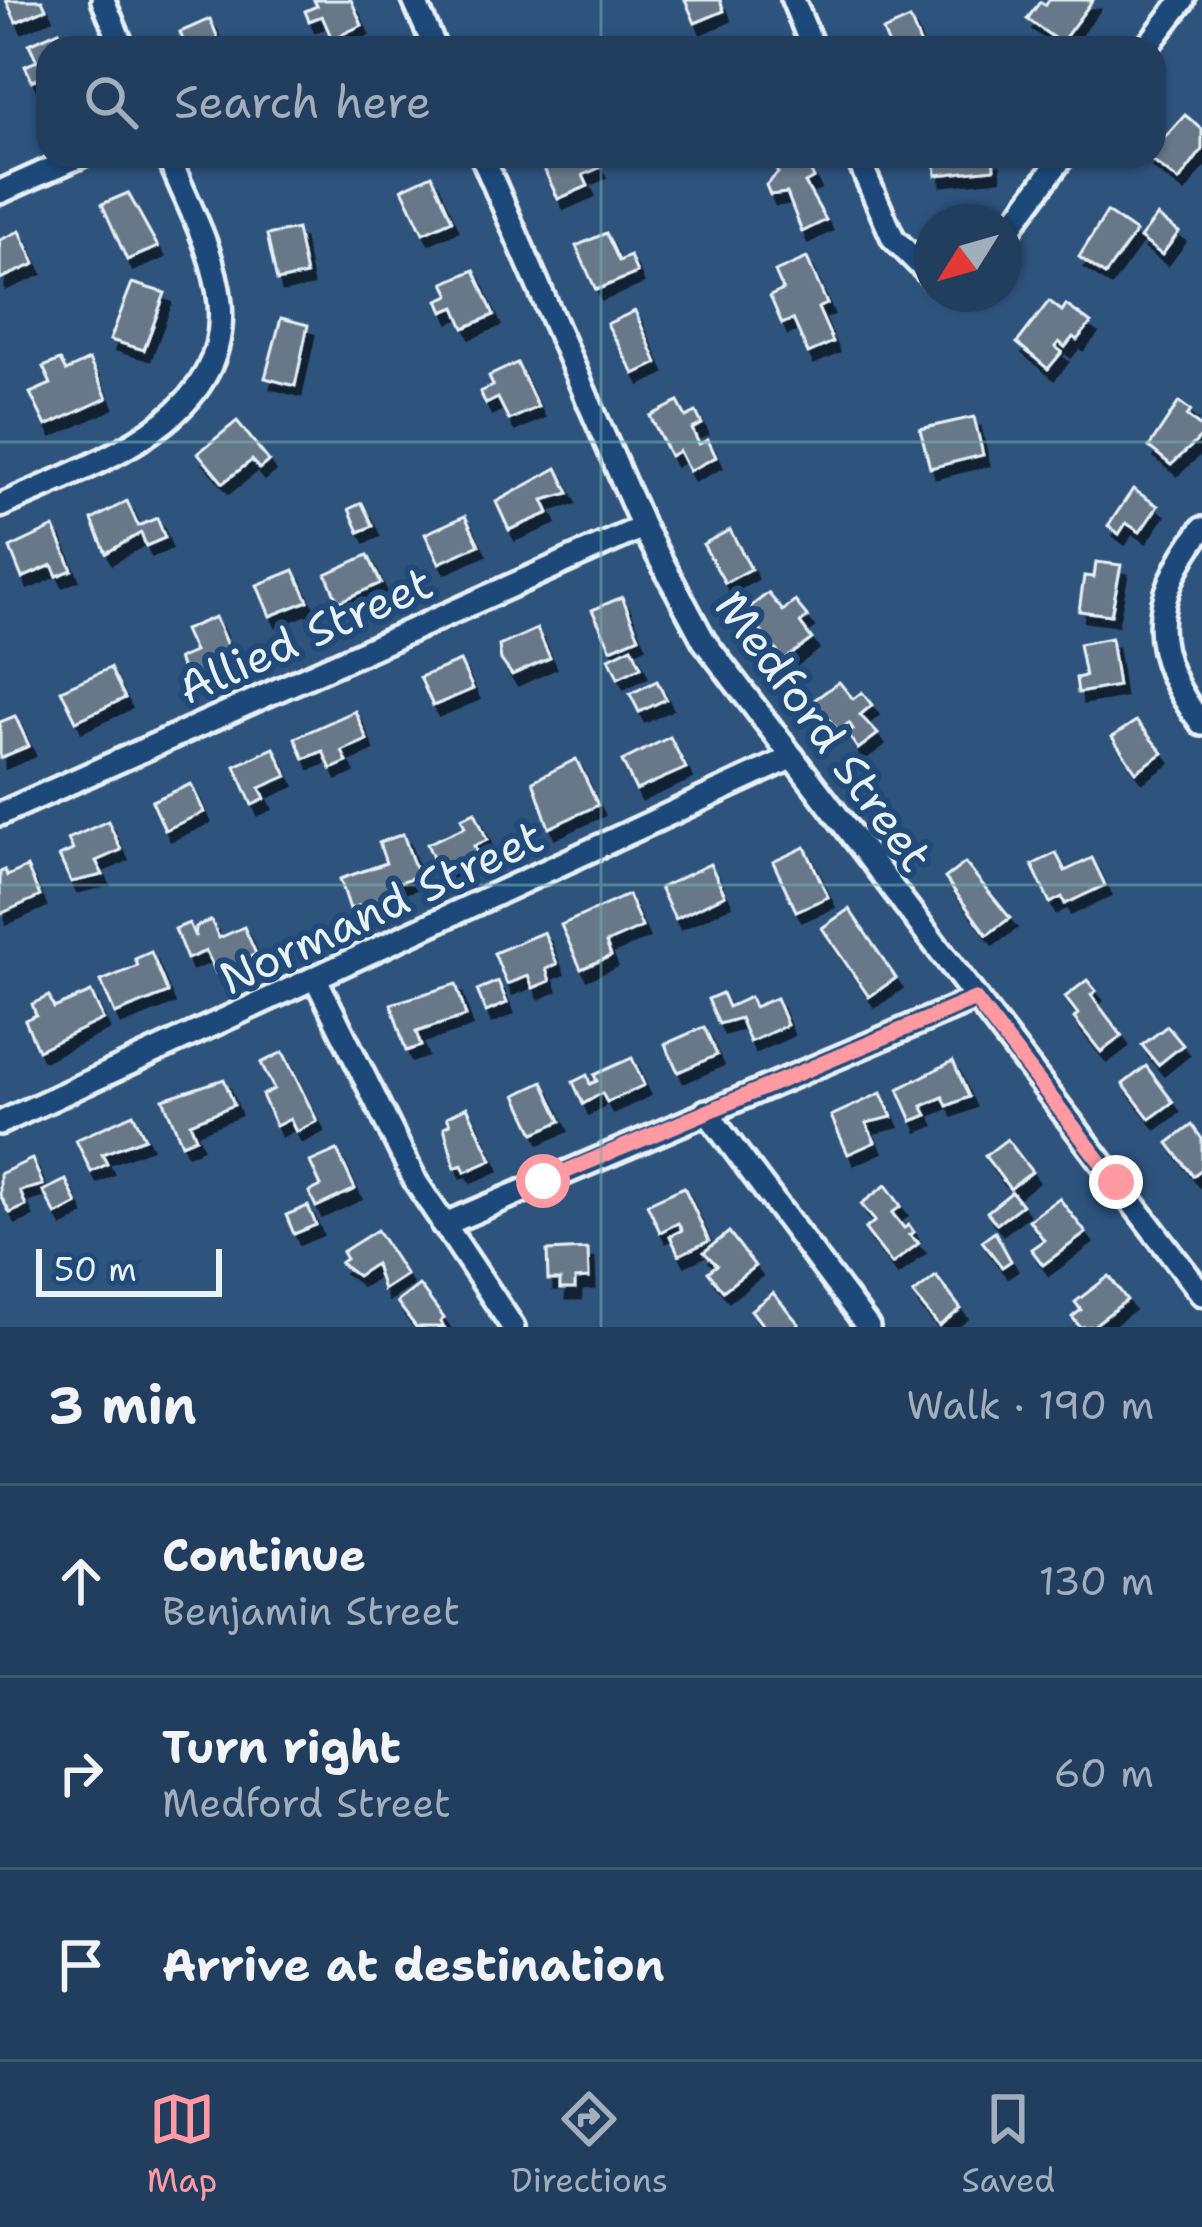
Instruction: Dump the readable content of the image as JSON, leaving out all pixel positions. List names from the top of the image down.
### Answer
{
  "streets": {
    "street": ["Allied Street", "Medford Street", "Normand Street"]
  },
  "crossings": [
    ["Allied Street", "Medford Street"],
    ["Medford Street", "Normand Street"]
  ],
  "scale_bar": "50 m",
  "north": "bottom left",
  "page": {
    "search": "Search here",
    "scale": "50 m",
    "heading": ["3 min", "Walk · 190 m"],
    "list": [
      ["Continue", "Benjamin Street", "130 m"],
      ["Turn right", "Medford Street", "60 m"],
      "Arrive at destination"
    ],
    "nav": ["Map", "Directions", "Saved"]
  }
}
